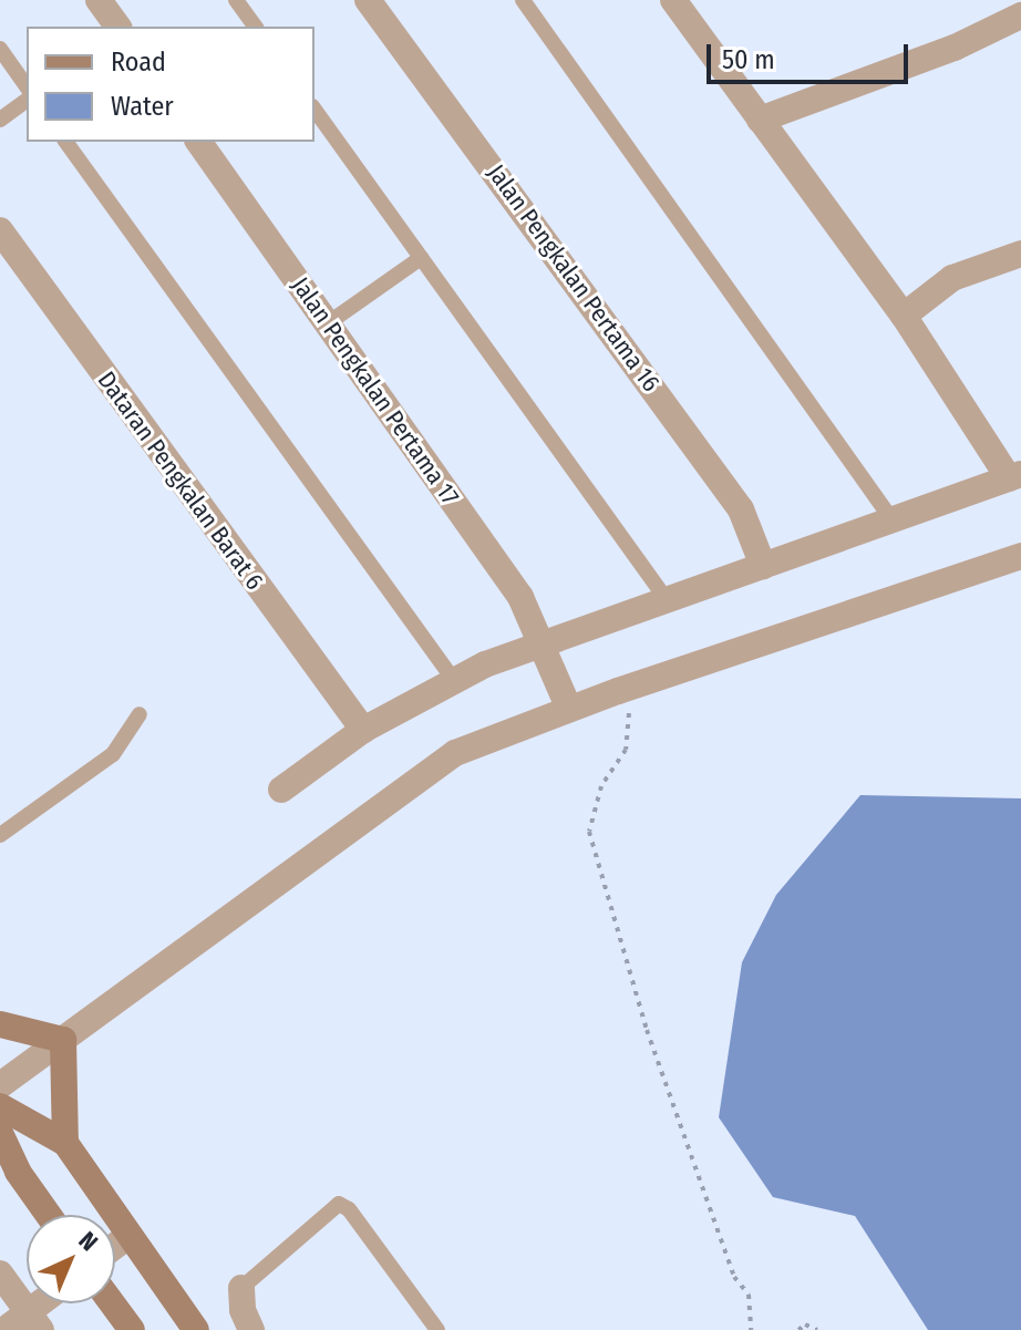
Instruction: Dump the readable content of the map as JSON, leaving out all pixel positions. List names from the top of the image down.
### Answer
{
  "streets": {
    "street": ["Jalan Pengkalan Pertama 16", "Jalan Pengkalan Pertama 17", "Dataran Pengkalan Barat 6"]
  },
  "legend": ["Road", "Water"],
  "scale_bar": "50 m",
  "north": "top right"
}
